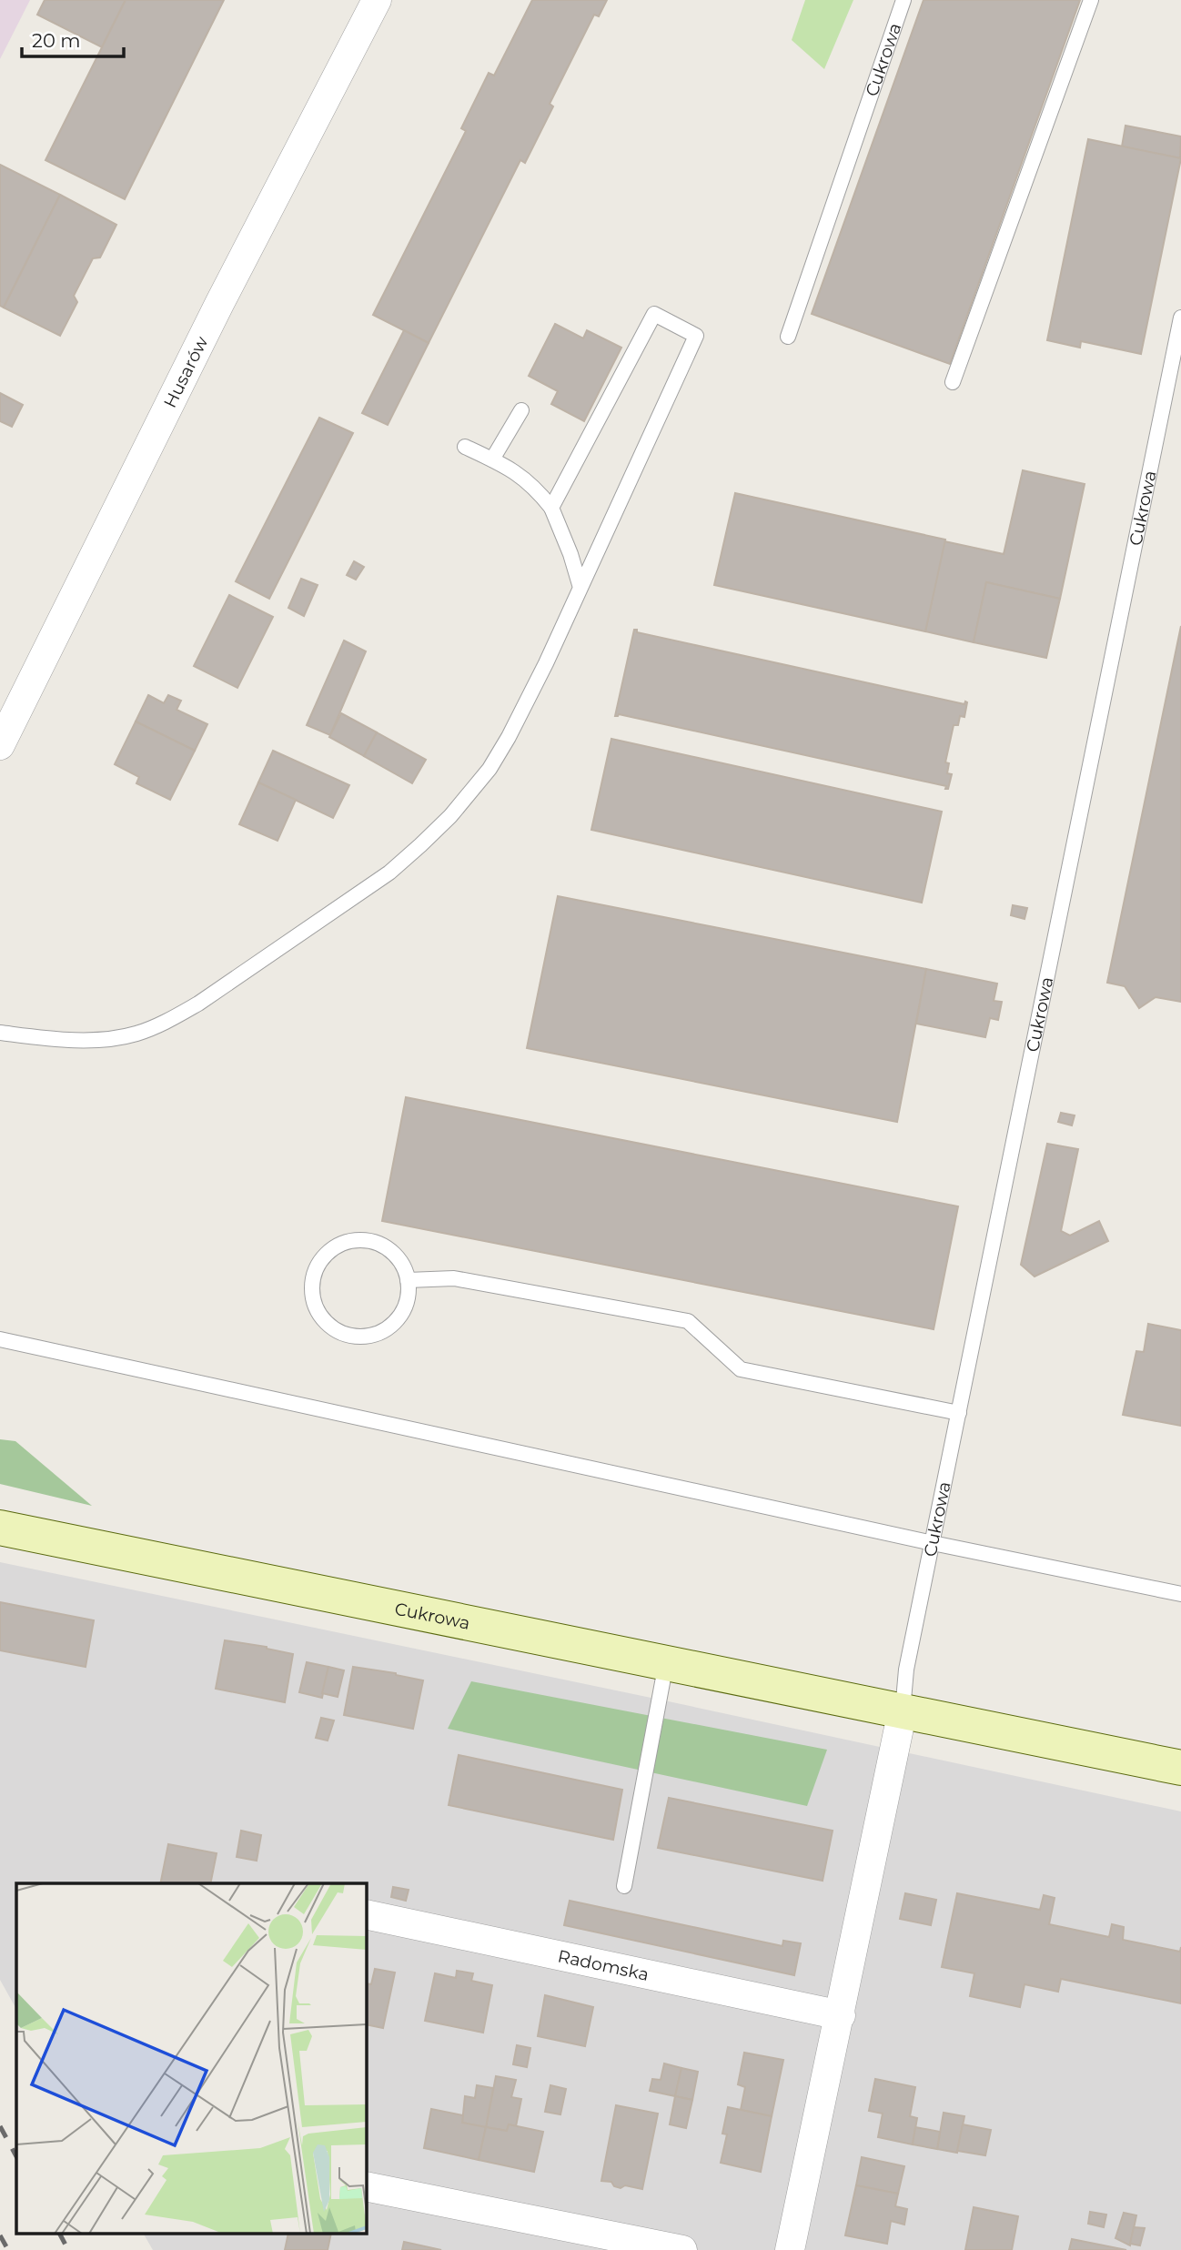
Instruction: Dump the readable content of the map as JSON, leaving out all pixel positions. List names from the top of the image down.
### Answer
{
  "streets": {
    "street": ["Cukrowa", "Husarów", "Radomska"]
  },
  "scale_bar": "20 m"
}
